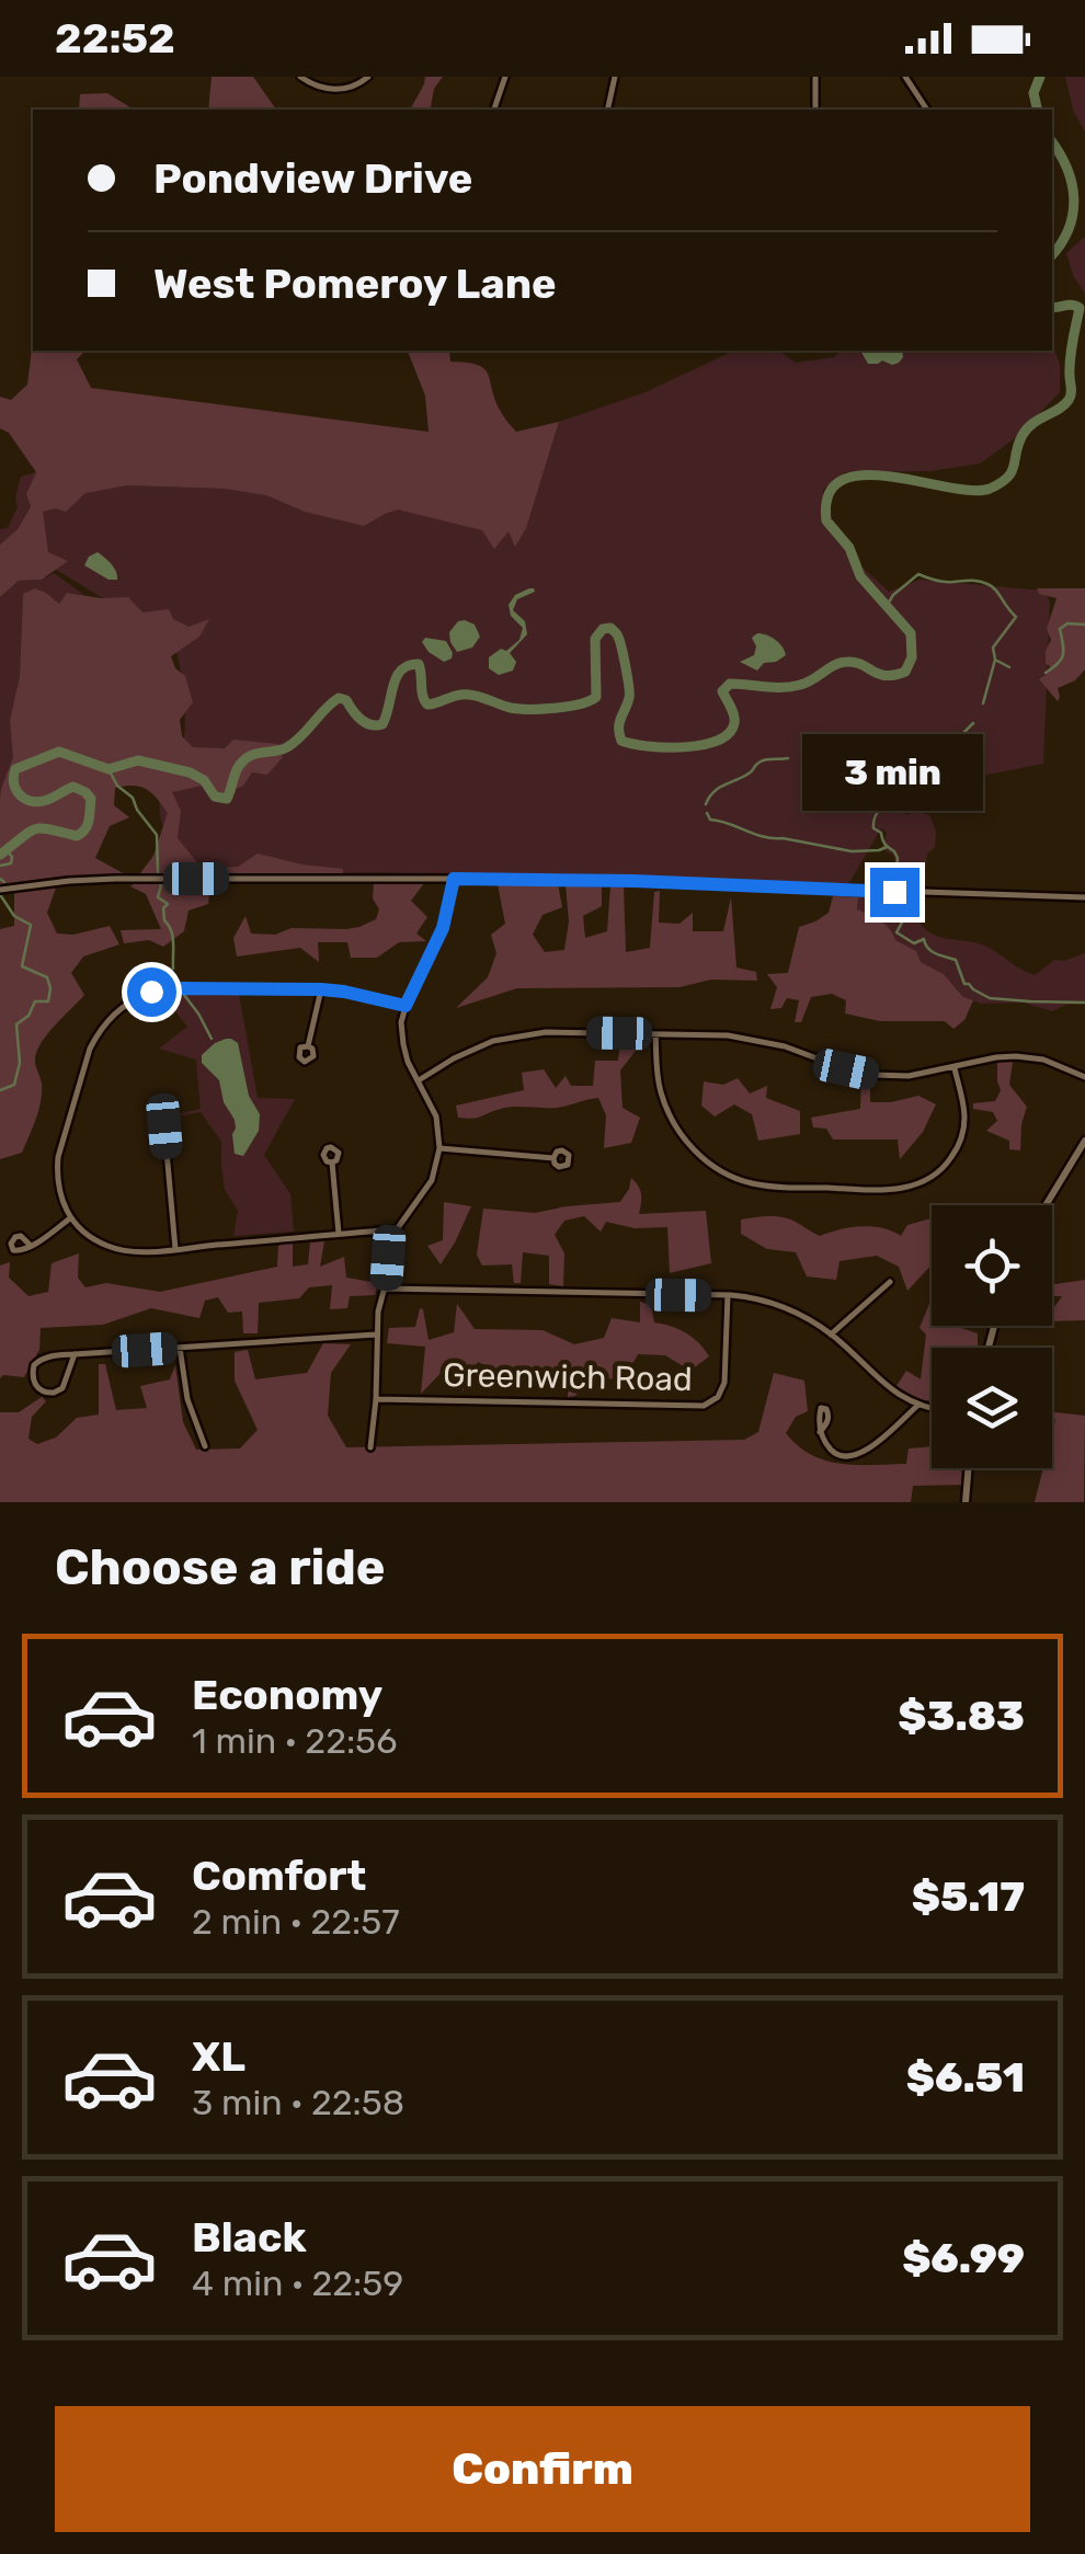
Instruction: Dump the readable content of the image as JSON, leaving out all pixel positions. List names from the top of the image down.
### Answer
{
  "streets": {
    "street": ["Greenwich Road"]
  },
  "page": {
    "status": "22:52",
    "banner": ["Pondview Drive", "West Pomeroy Lane"],
    "bubble": "3 min",
    "heading": "Choose a ride",
    "list": [
      {
        "name": "Economy",
        "note": "1 min · 22:56",
        "value": "$3.83"
      },
      {
        "name": "Comfort",
        "note": "2 min · 22:57",
        "value": "$5.17"
      },
      {
        "name": "XL",
        "note": "3 min · 22:58",
        "value": "$6.51"
      },
      {
        "name": "Black",
        "note": "4 min · 22:59",
        "value": "$6.99"
      }
    ],
    "buttons": "Confirm"
  }
}
